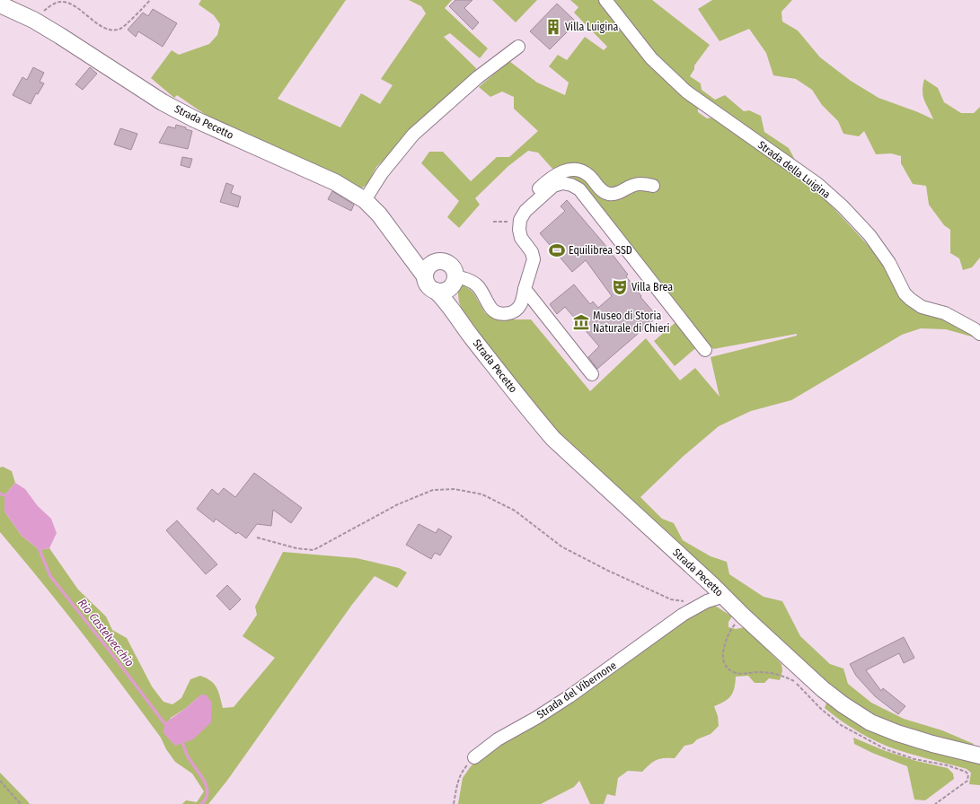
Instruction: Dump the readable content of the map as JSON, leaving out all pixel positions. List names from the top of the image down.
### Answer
{
  "streets": {
    "main road": ["Strada Pecetto"],
    "street": ["Strada della Luigina", "Strada del Vibernone"]
  },
  "crossings": [
    ["Strada Pecetto", "Strada del Vibernone"]
  ],
  "water": ["Rio Castelvecchio"],
  "places": {
    "building": ["Villa Luigina"],
    "sports": ["Equilibrea SSD"],
    "theatre": ["Villa Brea"],
    "museum": ["Museo di Storia Naturale di Chieri"]
  }
}
